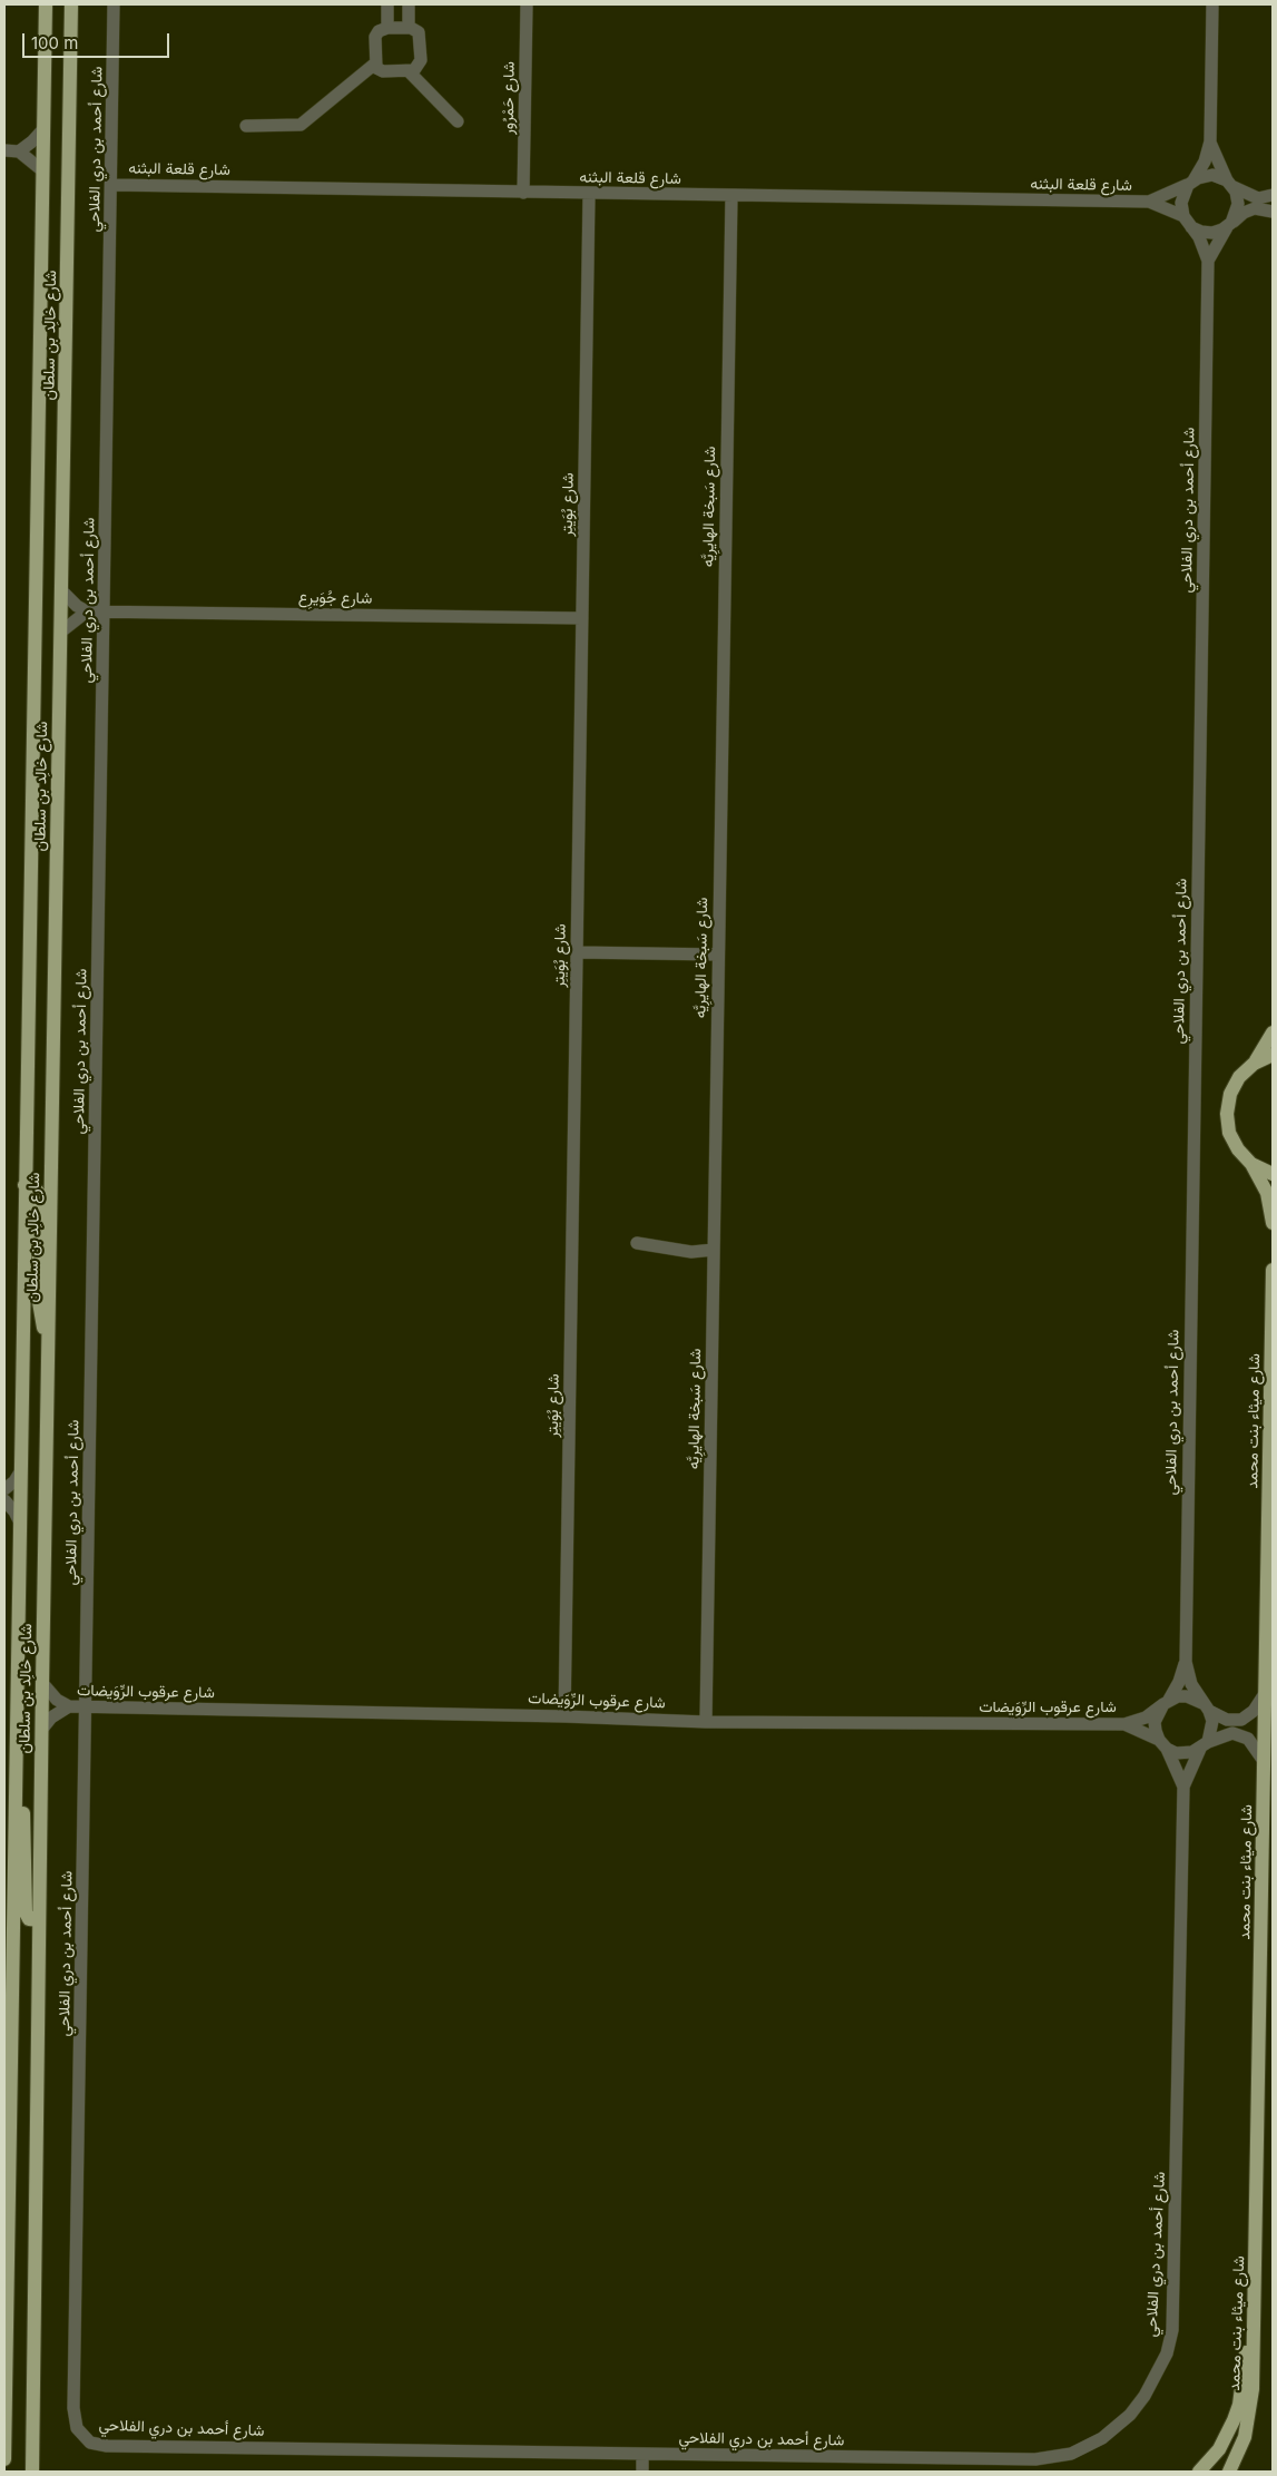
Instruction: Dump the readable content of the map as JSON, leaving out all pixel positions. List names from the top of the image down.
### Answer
{
  "streets": {
    "main road": ["شارع خالِد بن سلطان", "شارع ميثاء بنت محمد"],
    "street": [
      "شارع حَمْرُور",
      "شارع أحمد بن دري الفلاحي",
      "شارع قلعة البثنه",
      "شارع بُوَيتِر",
      "شارع سَبخة الهايرِيَّه",
      "شارع جُوَيرِع",
      "شارع عرقوب الرِّوَيضات"
    ]
  },
  "crossings": [
    ["شارع حَمْرُور", "شارع قلعة البثنه"],
    ["شارع أحمد بن دري الفلاحي", "شارع قلعة البثنه"],
    ["شارع أحمد بن دري الفلاحي", "شارع جُوَيرِع"],
    ["شارع أحمد بن دري الفلاحي", "شارع عرقوب الرِّوَيضات"],
    ["شارع قلعة البثنه", "شارع بُوَيتِر"],
    ["شارع قلعة البثنه", "شارع سَبخة الهايرِيَّه"],
    ["شارع خالِد بن سلطان", "شارع عرقوب الرِّوَيضات"],
    ["شارع بُوَيتِر", "شارع جُوَيرِع"],
    ["شارع بُوَيتِر", "شارع عرقوب الرِّوَيضات"],
    ["شارع سَبخة الهايرِيَّه", "شارع عرقوب الرِّوَيضات"]
  ],
  "scale_bar": "100 m"
}
